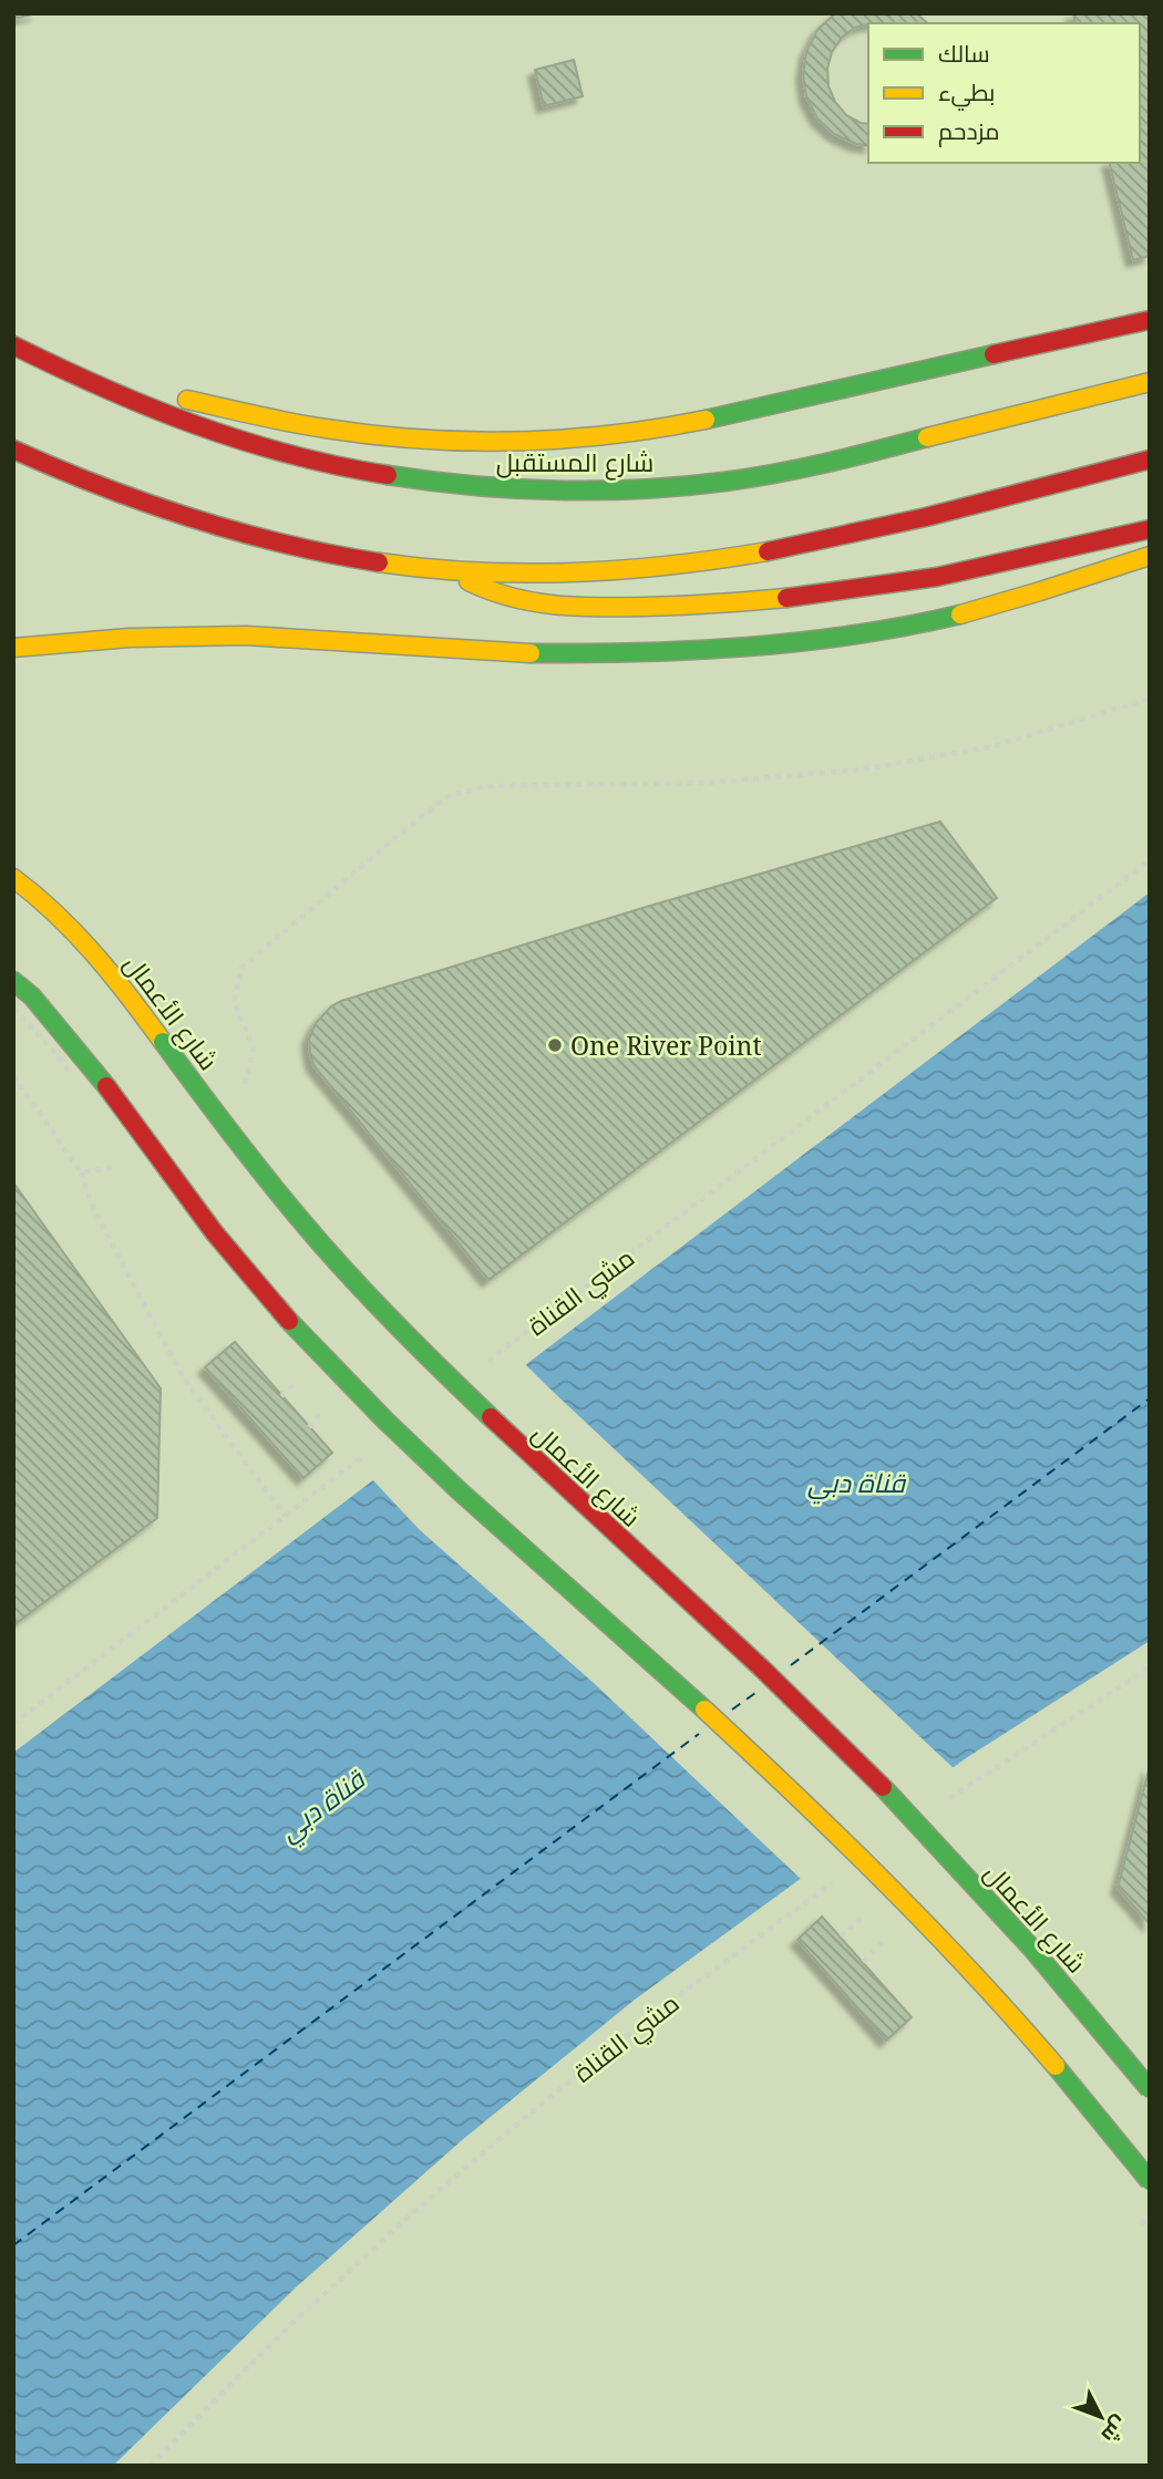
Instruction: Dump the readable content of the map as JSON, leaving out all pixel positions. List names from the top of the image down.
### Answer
{
  "streets": {
    "street": ["شارع المستقبل", "شارع الأعمال"],
    "path": ["مشي القناة"]
  },
  "water": ["قناة دبي"],
  "places": ["One River Point"],
  "legend": ["سالك", "بطيء", "مزدحم"],
  "north": "bottom right"
}
